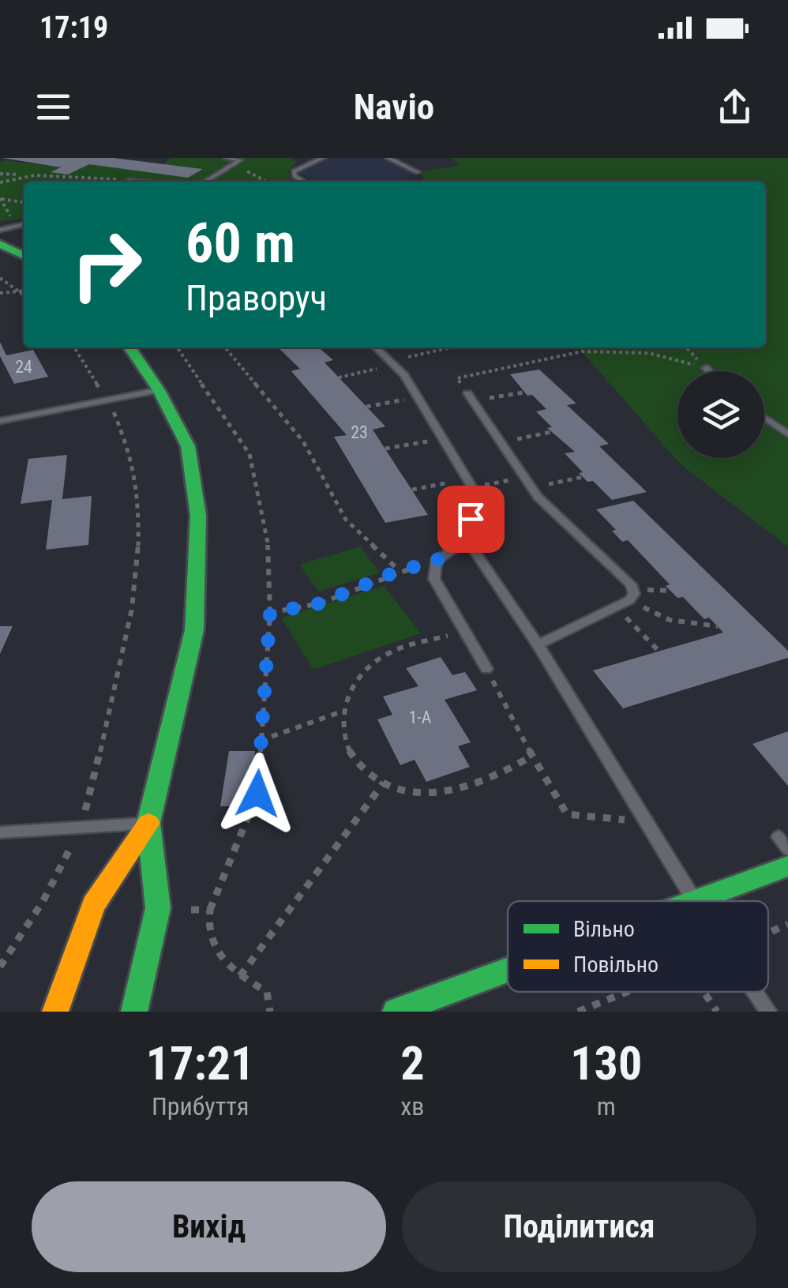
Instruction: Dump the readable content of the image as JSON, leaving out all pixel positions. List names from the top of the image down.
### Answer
{
  "house_numbers": ["24", "23", "1-А"],
  "legend": ["Вільно", "Повільно"],
  "page": {
    "status": "17:19",
    "header": "Navio",
    "turn": ["60 m", "Праворуч"],
    "eta": [
      "17:21",
      "Прибуття",
      "2",
      "хв",
      "130",
      "m"
    ],
    "buttons": ["Вихід", "Поділитися"]
  }
}
